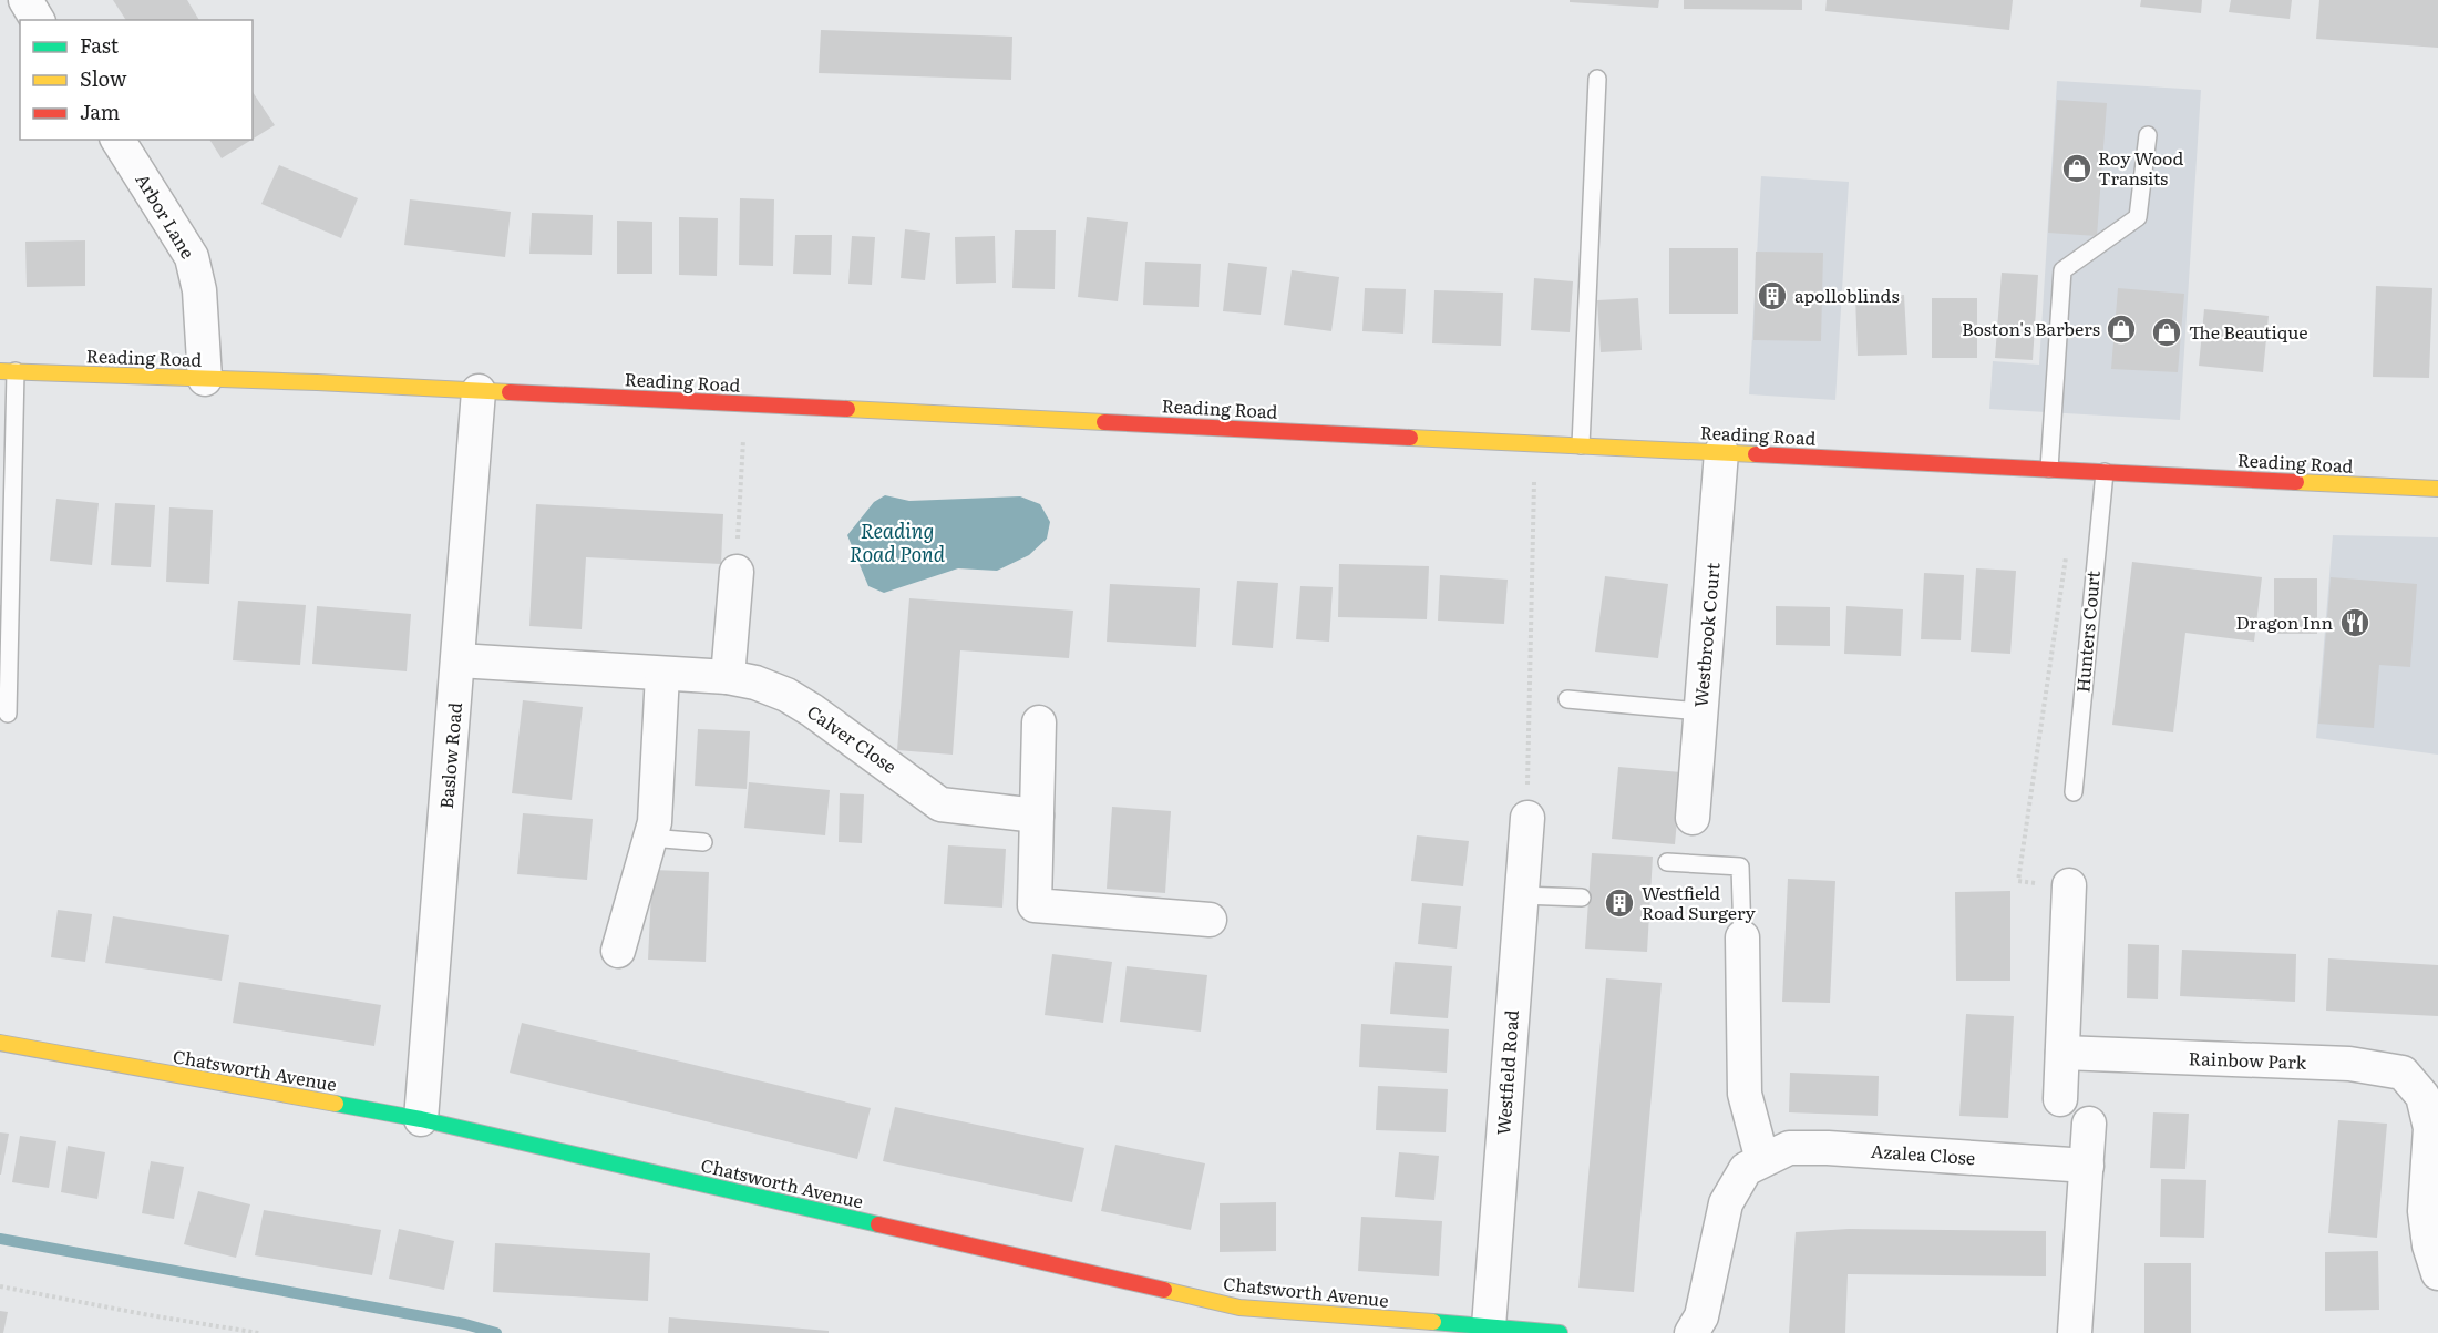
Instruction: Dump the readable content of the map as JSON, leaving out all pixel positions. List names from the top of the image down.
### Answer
{
  "streets": {
    "main road": ["Reading Road", "Chatsworth Avenue"],
    "street": [
      "Arbor Lane",
      "Westbrook Court",
      "Calver Close",
      "Baslow Road",
      "Rainbow Park",
      "Westfield Road",
      "Azalea Close"
    ],
    "lane": ["Hunters Court"]
  },
  "crossings": [
    ["Arbor Lane", "Reading Road"],
    ["Reading Road", "Hunters Court"],
    ["Reading Road", "Westbrook Court"],
    ["Reading Road", "Baslow Road"],
    ["Calver Close", "Baslow Road"],
    ["Baslow Road", "Chatsworth Avenue"],
    ["Chatsworth Avenue", "Westfield Road"]
  ],
  "water": ["Reading Road Pond"],
  "places": {
    "shop": ["Roy Wood Transits", "Boston's Barbers", "The Beautique"],
    "building": ["apolloblinds", "Westfield Road Surgery"],
    "restaurant": ["Dragon Inn"]
  },
  "legend": ["Fast", "Slow", "Jam"]
}
